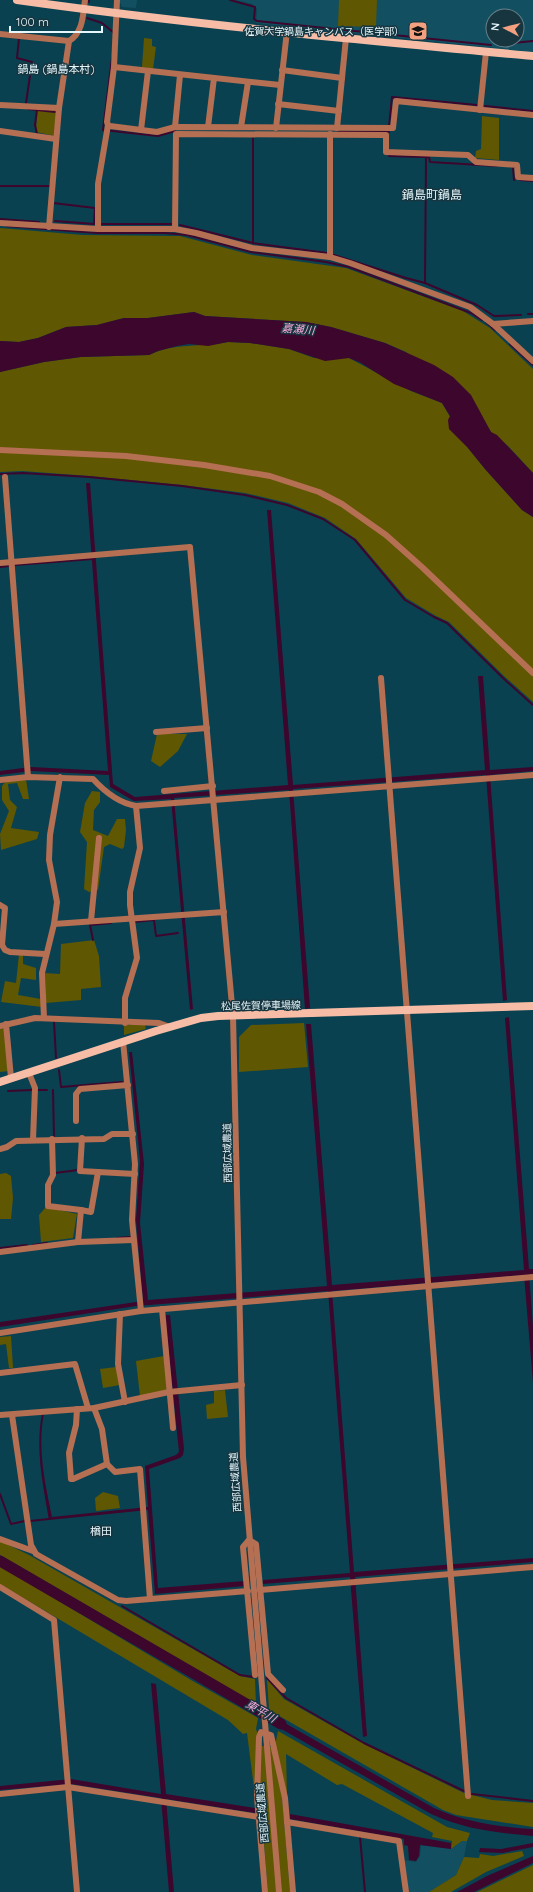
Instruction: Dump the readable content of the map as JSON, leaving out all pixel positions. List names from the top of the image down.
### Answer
{
  "streets": {
    "main road": ["松尾佐賀停車場線"],
    "street": ["西部広域農道"]
  },
  "crossings": [
    ["松尾佐賀停車場線", "西部広域農道"]
  ],
  "districts": ["鍋島 (鍋島本村)", "鍋島町鍋島", "楢田"],
  "water": ["嘉瀬川", "東平川"],
  "places": {
    "school or university": ["佐賀大学鍋島キャンパス（医学部）"]
  },
  "scale_bar": "100 m",
  "north": "left"
}
